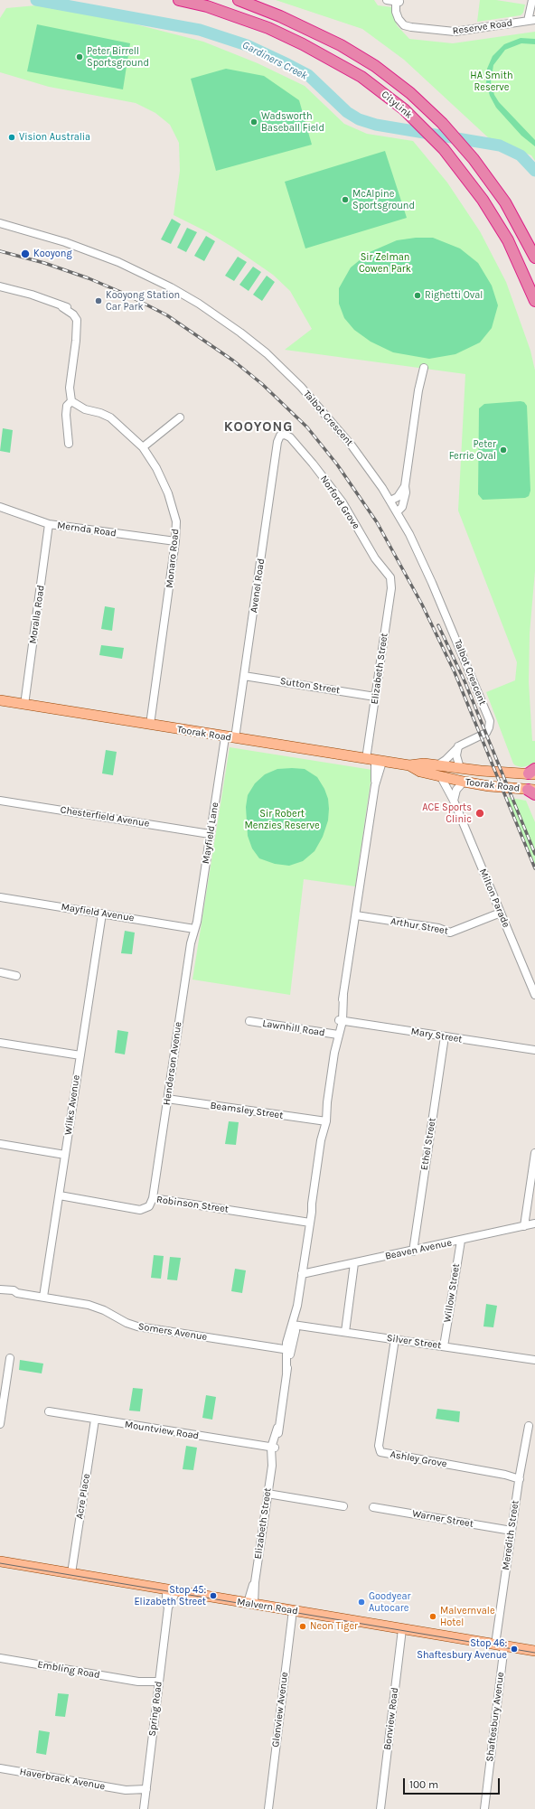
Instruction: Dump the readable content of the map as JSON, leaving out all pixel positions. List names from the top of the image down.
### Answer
{
  "streets": {
    "highway": ["CityLink"],
    "main road": ["Toorak Road", "Malvern Road"],
    "street": [
      "Reserve Road",
      "Talbot Crescent",
      "Norford Grove",
      "Mernda Road",
      "Monaro Road",
      "Avenel Road",
      "Moralla Road",
      "Elizabeth Street",
      "Sutton Street",
      "Chesterfield Avenue",
      "Mayfield Lane",
      "Milton Parade",
      "Mayfield Avenue",
      "Arthur Street",
      "Lawnhill Road",
      "Mary Street",
      "Henderson Avenue",
      "Wilks Avenue",
      "Beamsley Street",
      "Ethel Street",
      "Robinson Street",
      "Beaven Avenue",
      "Willow Street",
      "Somers Avenue",
      "Silver Street",
      "Mountview Road",
      "Ashley Grove",
      "Acre Place",
      "Warner Street",
      "Meredith Street",
      "Embling Road",
      "Spring Road",
      "Glenview Avenue",
      "Shaftesbury Avenue",
      "Bonview Road",
      "Haverbrack Avenue"
    ]
  },
  "crossings": [
    ["Talbot Crescent", "Toorak Road"],
    ["Norford Grove", "Avenel Road"],
    ["Norford Grove", "Elizabeth Street"],
    ["Mernda Road", "Monaro Road"],
    ["Mernda Road", "Moralla Road"],
    ["Monaro Road", "Toorak Road"],
    ["Avenel Road", "Sutton Street"],
    ["Avenel Road", "Toorak Road"],
    ["Moralla Road", "Toorak Road"],
    ["Elizabeth Street", "Sutton Street"],
    ["Elizabeth Street", "Toorak Road"],
    ["Elizabeth Street", "Arthur Street"],
    ["Elizabeth Street", "Lawnhill Road"],
    ["Elizabeth Street", "Mary Street"],
    ["Elizabeth Street", "Beamsley Street"],
    ["Elizabeth Street", "Robinson Street"],
    ["Elizabeth Street", "Beaven Avenue"],
    ["Elizabeth Street", "Somers Avenue"],
    ["Elizabeth Street", "Silver Street"],
    ["Elizabeth Street", "Mountview Road"],
    ["Elizabeth Street", "Malvern Road"],
    ["Toorak Road", "Mayfield Lane"],
    ["Toorak Road", "Milton Parade"],
    ["Chesterfield Avenue", "Mayfield Lane"],
    ["Mayfield Lane", "Mayfield Avenue"],
    ["Mayfield Lane", "Henderson Avenue"],
    ["Milton Parade", "Arthur Street"],
    ["Mayfield Avenue", "Henderson Avenue"],
    ["Mayfield Avenue", "Wilks Avenue"],
    ["Mary Street", "Ethel Street"],
    ["Henderson Avenue", "Beamsley Street"],
    ["Henderson Avenue", "Robinson Street"],
    ["Wilks Avenue", "Robinson Street"],
    ["Wilks Avenue", "Somers Avenue"],
    ["Ethel Street", "Beaven Avenue"],
    ["Beaven Avenue", "Willow Street"],
    ["Willow Street", "Silver Street"],
    ["Silver Street", "Ashley Grove"],
    ["Mountview Road", "Acre Place"],
    ["Ashley Grove", "Meredith Street"],
    ["Acre Place", "Malvern Road"],
    ["Warner Street", "Meredith Street"],
    ["Meredith Street", "Malvern Road"],
    ["Meredith Street", "Shaftesbury Avenue"],
    ["Malvern Road", "Spring Road"],
    ["Malvern Road", "Glenview Avenue"],
    ["Malvern Road", "Shaftesbury Avenue"],
    ["Malvern Road", "Bonview Road"],
    ["Embling Road", "Spring Road"],
    ["Spring Road", "Haverbrack Avenue"]
  ],
  "districts": ["KOOYONG"],
  "water": ["Gardiners Creek"],
  "parks": ["HA Smith Reserve", "Sir Zelman Cowen Park", "Sir Robert Menzies Reserve"],
  "places": [
    "Peter Birrell Sportsground",
    "Wadsworth Baseball Field",
    "Vision Australia",
    "McAlpine Sportsground",
    "Kooyong",
    "Righetti Oval",
    "Kooyong Station Car Park",
    "Peter Ferrie Oval",
    "ACE Sports Clinic",
    "Stop 45: Elizabeth Street",
    "Goodyear Autocare",
    "Malvernvale Hotel",
    "Neon Tiger",
    "Stop 46: Shaftesbury Avenue"
  ],
  "scale_bar": "100 m"
}
